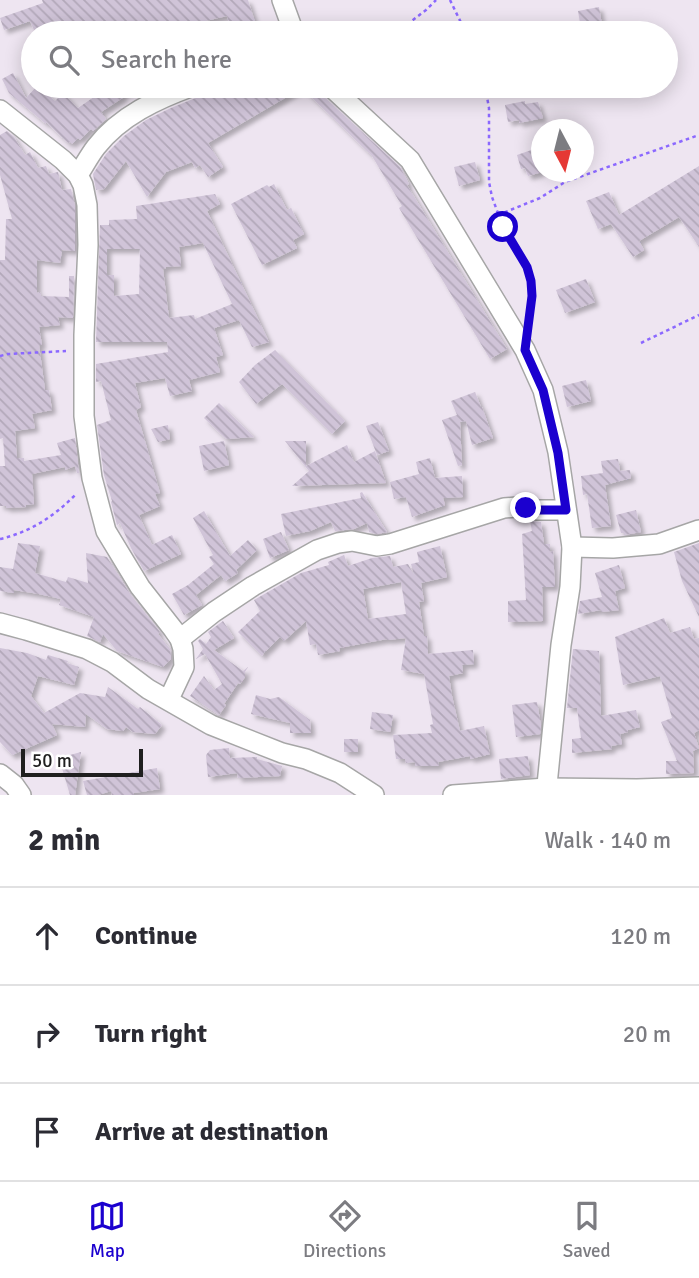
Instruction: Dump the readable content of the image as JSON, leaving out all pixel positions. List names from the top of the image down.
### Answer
{
  "scale_bar": "50 m",
  "north": "bottom",
  "page": {
    "search": "Search here",
    "scale": "50 m",
    "heading": ["2 min", "Walk · 140 m"],
    "list": [
      ["Continue", "120 m"],
      ["Turn right", "20 m"],
      "Arrive at destination"
    ],
    "nav": ["Map", "Directions", "Saved"]
  }
}
